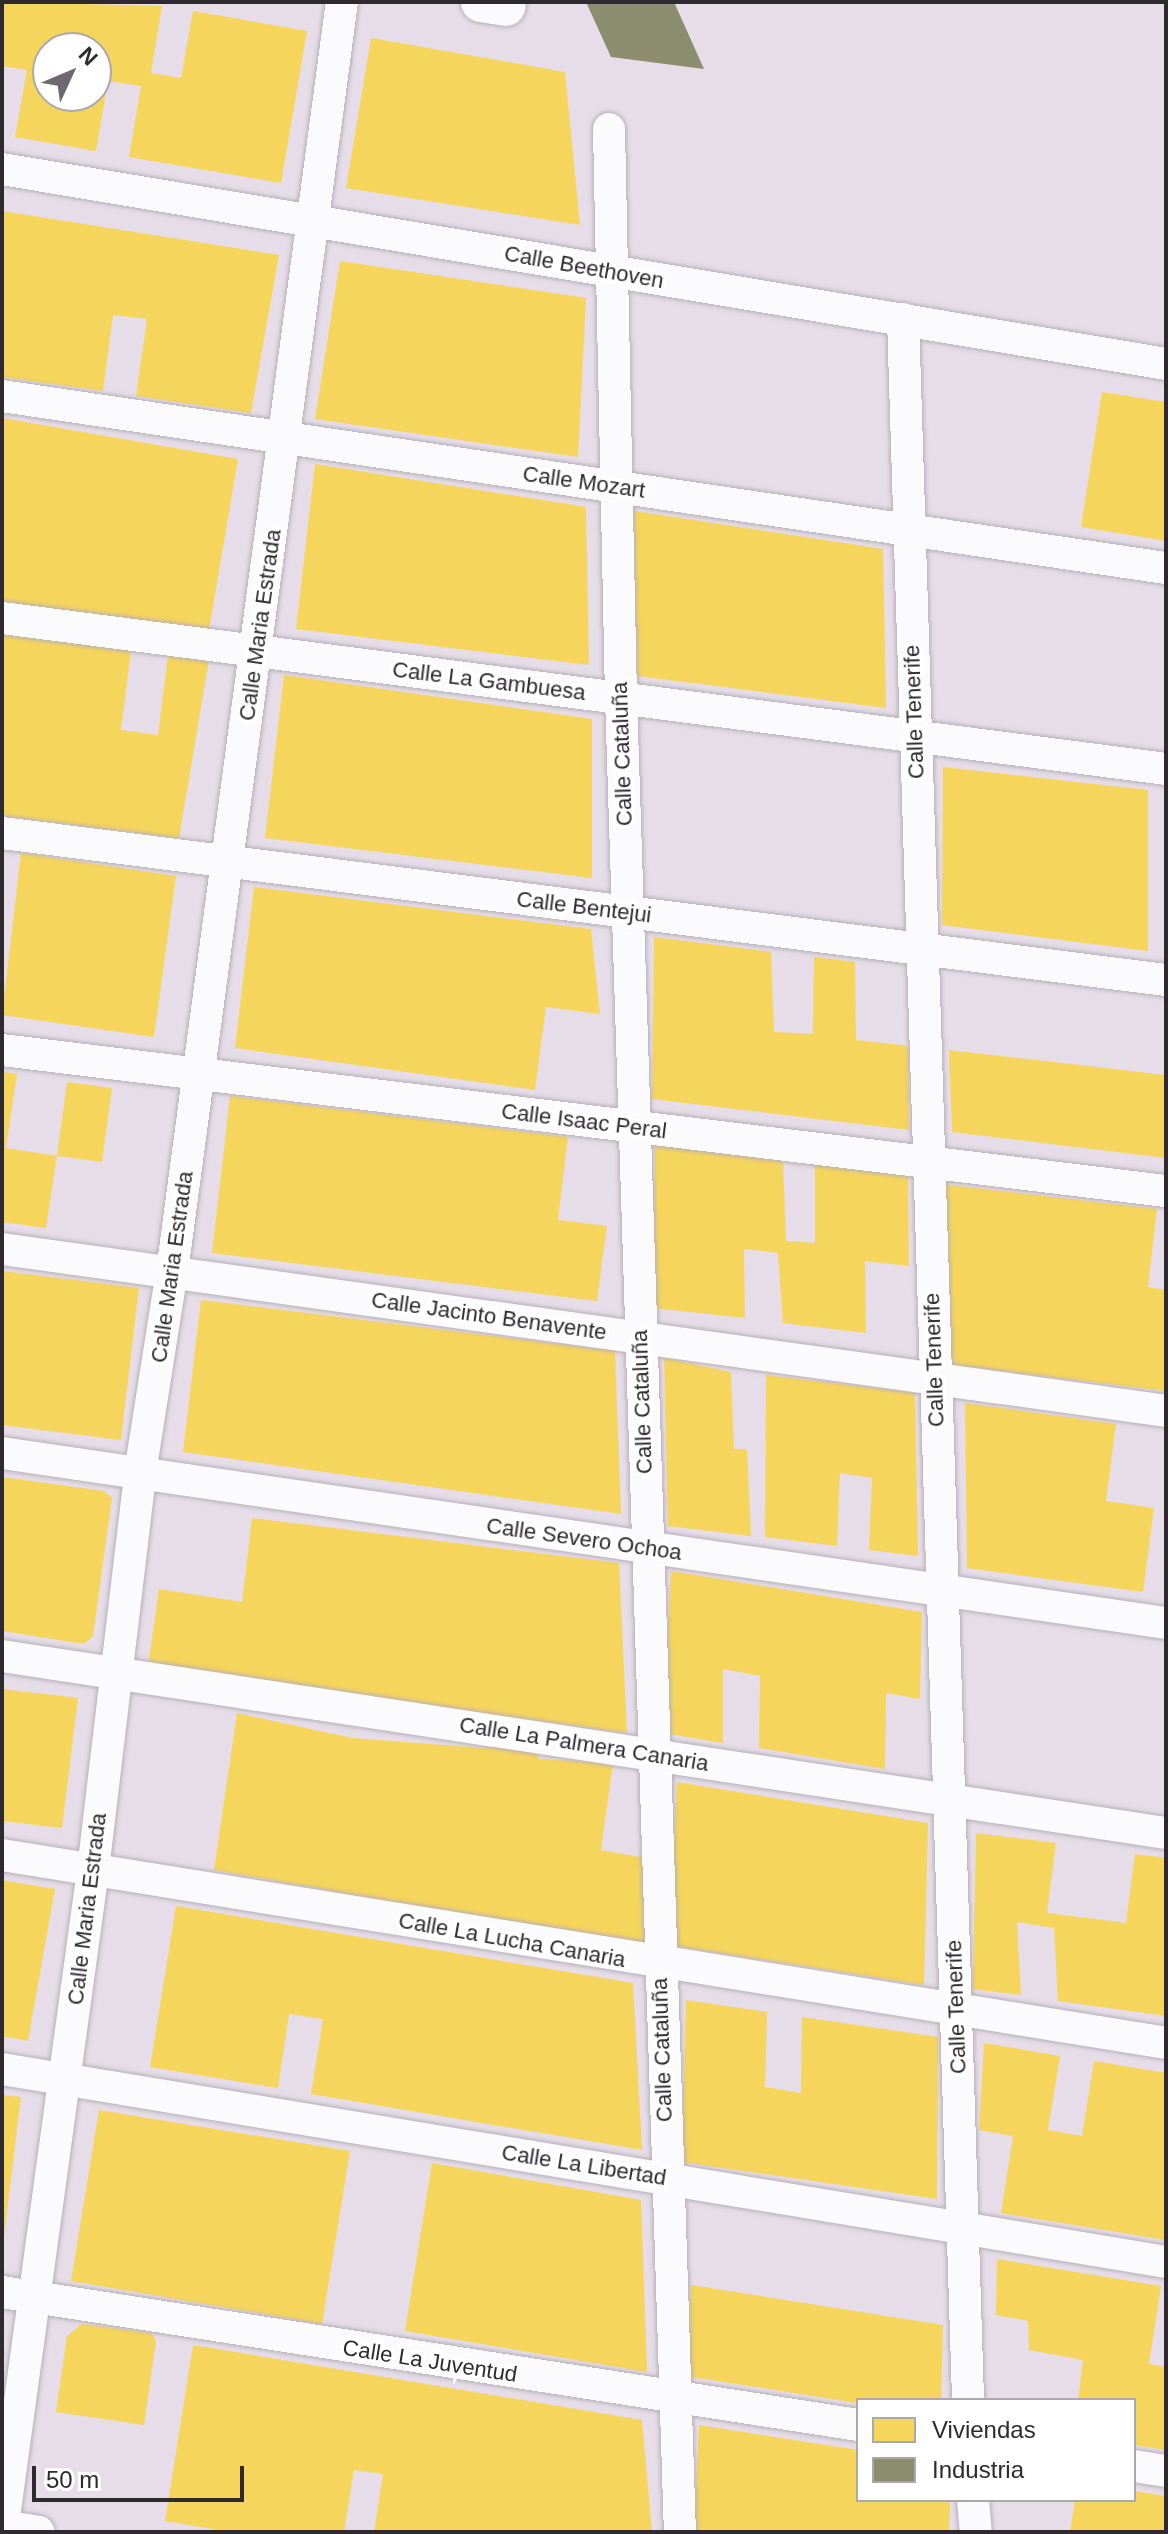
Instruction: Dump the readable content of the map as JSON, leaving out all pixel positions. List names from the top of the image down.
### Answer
{
  "streets": {
    "street": [
      "Calle Beethoven",
      "Calle Mozart",
      "Calle Maria Estrada",
      "Calle La Gambuesa",
      "Calle Tenerife",
      "Calle Cataluña",
      "Calle Bentejui",
      "Calle Isaac Peral",
      "Calle Jacinto Benavente",
      "Calle Severo Ochoa",
      "Calle La Palmera Canaria",
      "Calle La Lucha Canaria",
      "Calle La Libertad",
      "Calle La Juventud"
    ]
  },
  "crossings": [
    ["Calle Beethoven", "Calle Maria Estrada"],
    ["Calle Beethoven", "Calle Tenerife"],
    ["Calle Beethoven", "Calle Cataluña"],
    ["Calle Mozart", "Calle Maria Estrada"],
    ["Calle Mozart", "Calle Tenerife"],
    ["Calle Mozart", "Calle Cataluña"],
    ["Calle Maria Estrada", "Calle La Gambuesa"],
    ["Calle Maria Estrada", "Calle Bentejui"],
    ["Calle Maria Estrada", "Calle Isaac Peral"],
    ["Calle Maria Estrada", "Calle Jacinto Benavente"],
    ["Calle Maria Estrada", "Calle Severo Ochoa"],
    ["Calle Maria Estrada", "Calle La Palmera Canaria"],
    ["Calle Maria Estrada", "Calle La Lucha Canaria"],
    ["Calle Maria Estrada", "Calle La Libertad"],
    ["Calle Maria Estrada", "Calle La Juventud"],
    ["Calle La Gambuesa", "Calle Tenerife"],
    ["Calle La Gambuesa", "Calle Cataluña"],
    ["Calle Tenerife", "Calle Bentejui"],
    ["Calle Tenerife", "Calle Isaac Peral"],
    ["Calle Tenerife", "Calle Jacinto Benavente"],
    ["Calle Tenerife", "Calle Severo Ochoa"],
    ["Calle Tenerife", "Calle La Palmera Canaria"],
    ["Calle Tenerife", "Calle La Lucha Canaria"],
    ["Calle Tenerife", "Calle La Libertad"],
    ["Calle Cataluña", "Calle Bentejui"],
    ["Calle Cataluña", "Calle Isaac Peral"],
    ["Calle Cataluña", "Calle Jacinto Benavente"],
    ["Calle Cataluña", "Calle Severo Ochoa"],
    ["Calle Cataluña", "Calle La Palmera Canaria"],
    ["Calle Cataluña", "Calle La Lucha Canaria"],
    ["Calle Cataluña", "Calle La Libertad"],
    ["Calle Cataluña", "Calle La Juventud"]
  ],
  "legend": ["Viviendas", "Industria"],
  "scale_bar": "50 m",
  "north": "top right"
}
